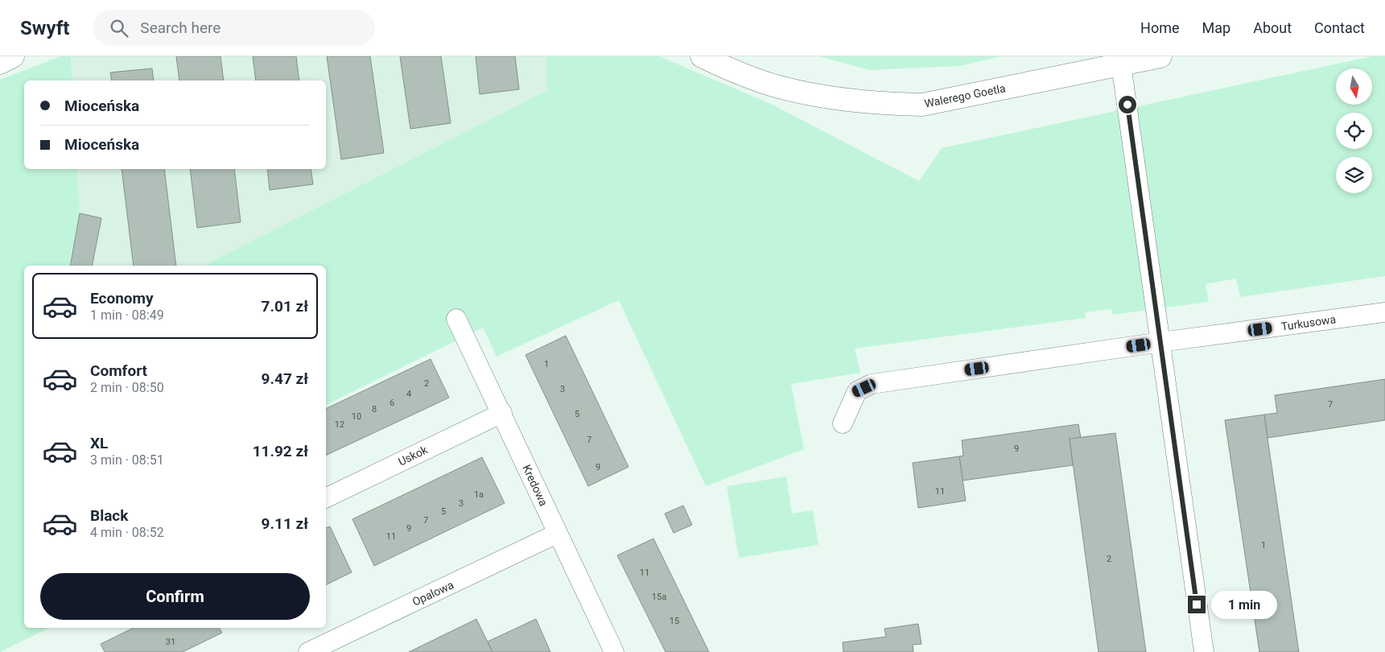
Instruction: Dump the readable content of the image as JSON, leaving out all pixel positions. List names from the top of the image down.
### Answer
{
  "streets": {
    "street": [
      "Walerego Goetla",
      "Turkusowa",
      "Uskok",
      "Kredowa",
      "Opalowa"
    ]
  },
  "crossings": [
    ["Uskok", "Kredowa"],
    ["Kredowa", "Opalowa"]
  ],
  "house_numbers": [
    "1",
    "2",
    "3",
    "4",
    "6",
    "7",
    "8",
    "5",
    "10",
    "12",
    "7",
    "9",
    "9",
    "11",
    "1a",
    "3",
    "5",
    "7",
    "9",
    "11",
    "1",
    "2",
    "11",
    "15a",
    "15",
    "31"
  ],
  "north": "bottom",
  "page": {
    "header": "Swyft",
    "search": "Search here",
    "nav": [
      "Home",
      "Map",
      "About",
      "Contact"
    ],
    "banner": ["Mioceńska", "Mioceńska"],
    "list": [
      {
        "name": "Economy",
        "note": "1 min · 08:49",
        "value": "7.01 zł"
      },
      {
        "name": "Comfort",
        "note": "2 min · 08:50",
        "value": "9.47 zł"
      },
      {
        "name": "XL",
        "note": "3 min · 08:51",
        "value": "11.92 zł"
      },
      {
        "name": "Black",
        "note": "4 min · 08:52",
        "value": "9.11 zł"
      }
    ],
    "buttons": "Confirm",
    "bubble": "1 min"
  }
}
